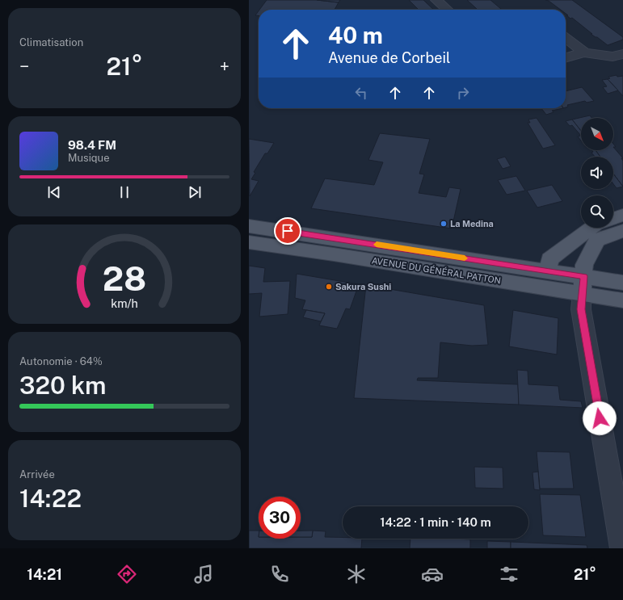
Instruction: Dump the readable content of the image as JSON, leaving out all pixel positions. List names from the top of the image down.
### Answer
{
  "streets": {
    "main road": ["AVENUE DU GÉNÉRAL PATTON"]
  },
  "places": ["La Medina", "Sakura Sushi"],
  "north": "bottom right",
  "page": {
    "tile": [
      "Climatisation",
      ["Autonomie · 64%", "320 km"],
      ["Arrivée", "14:22"]
    ],
    "turn": ["40 m", "Avenue de Corbeil"],
    "heat": ["−", "21°", "+"],
    "song": ["98.4 FM", "Musique"],
    "limit": "30",
    "trip": "14:22 · 1 min · 140 m",
    "tabs": ["14:21", "21°"],
    "gauge": ["28", "km/h"]
  }
}
